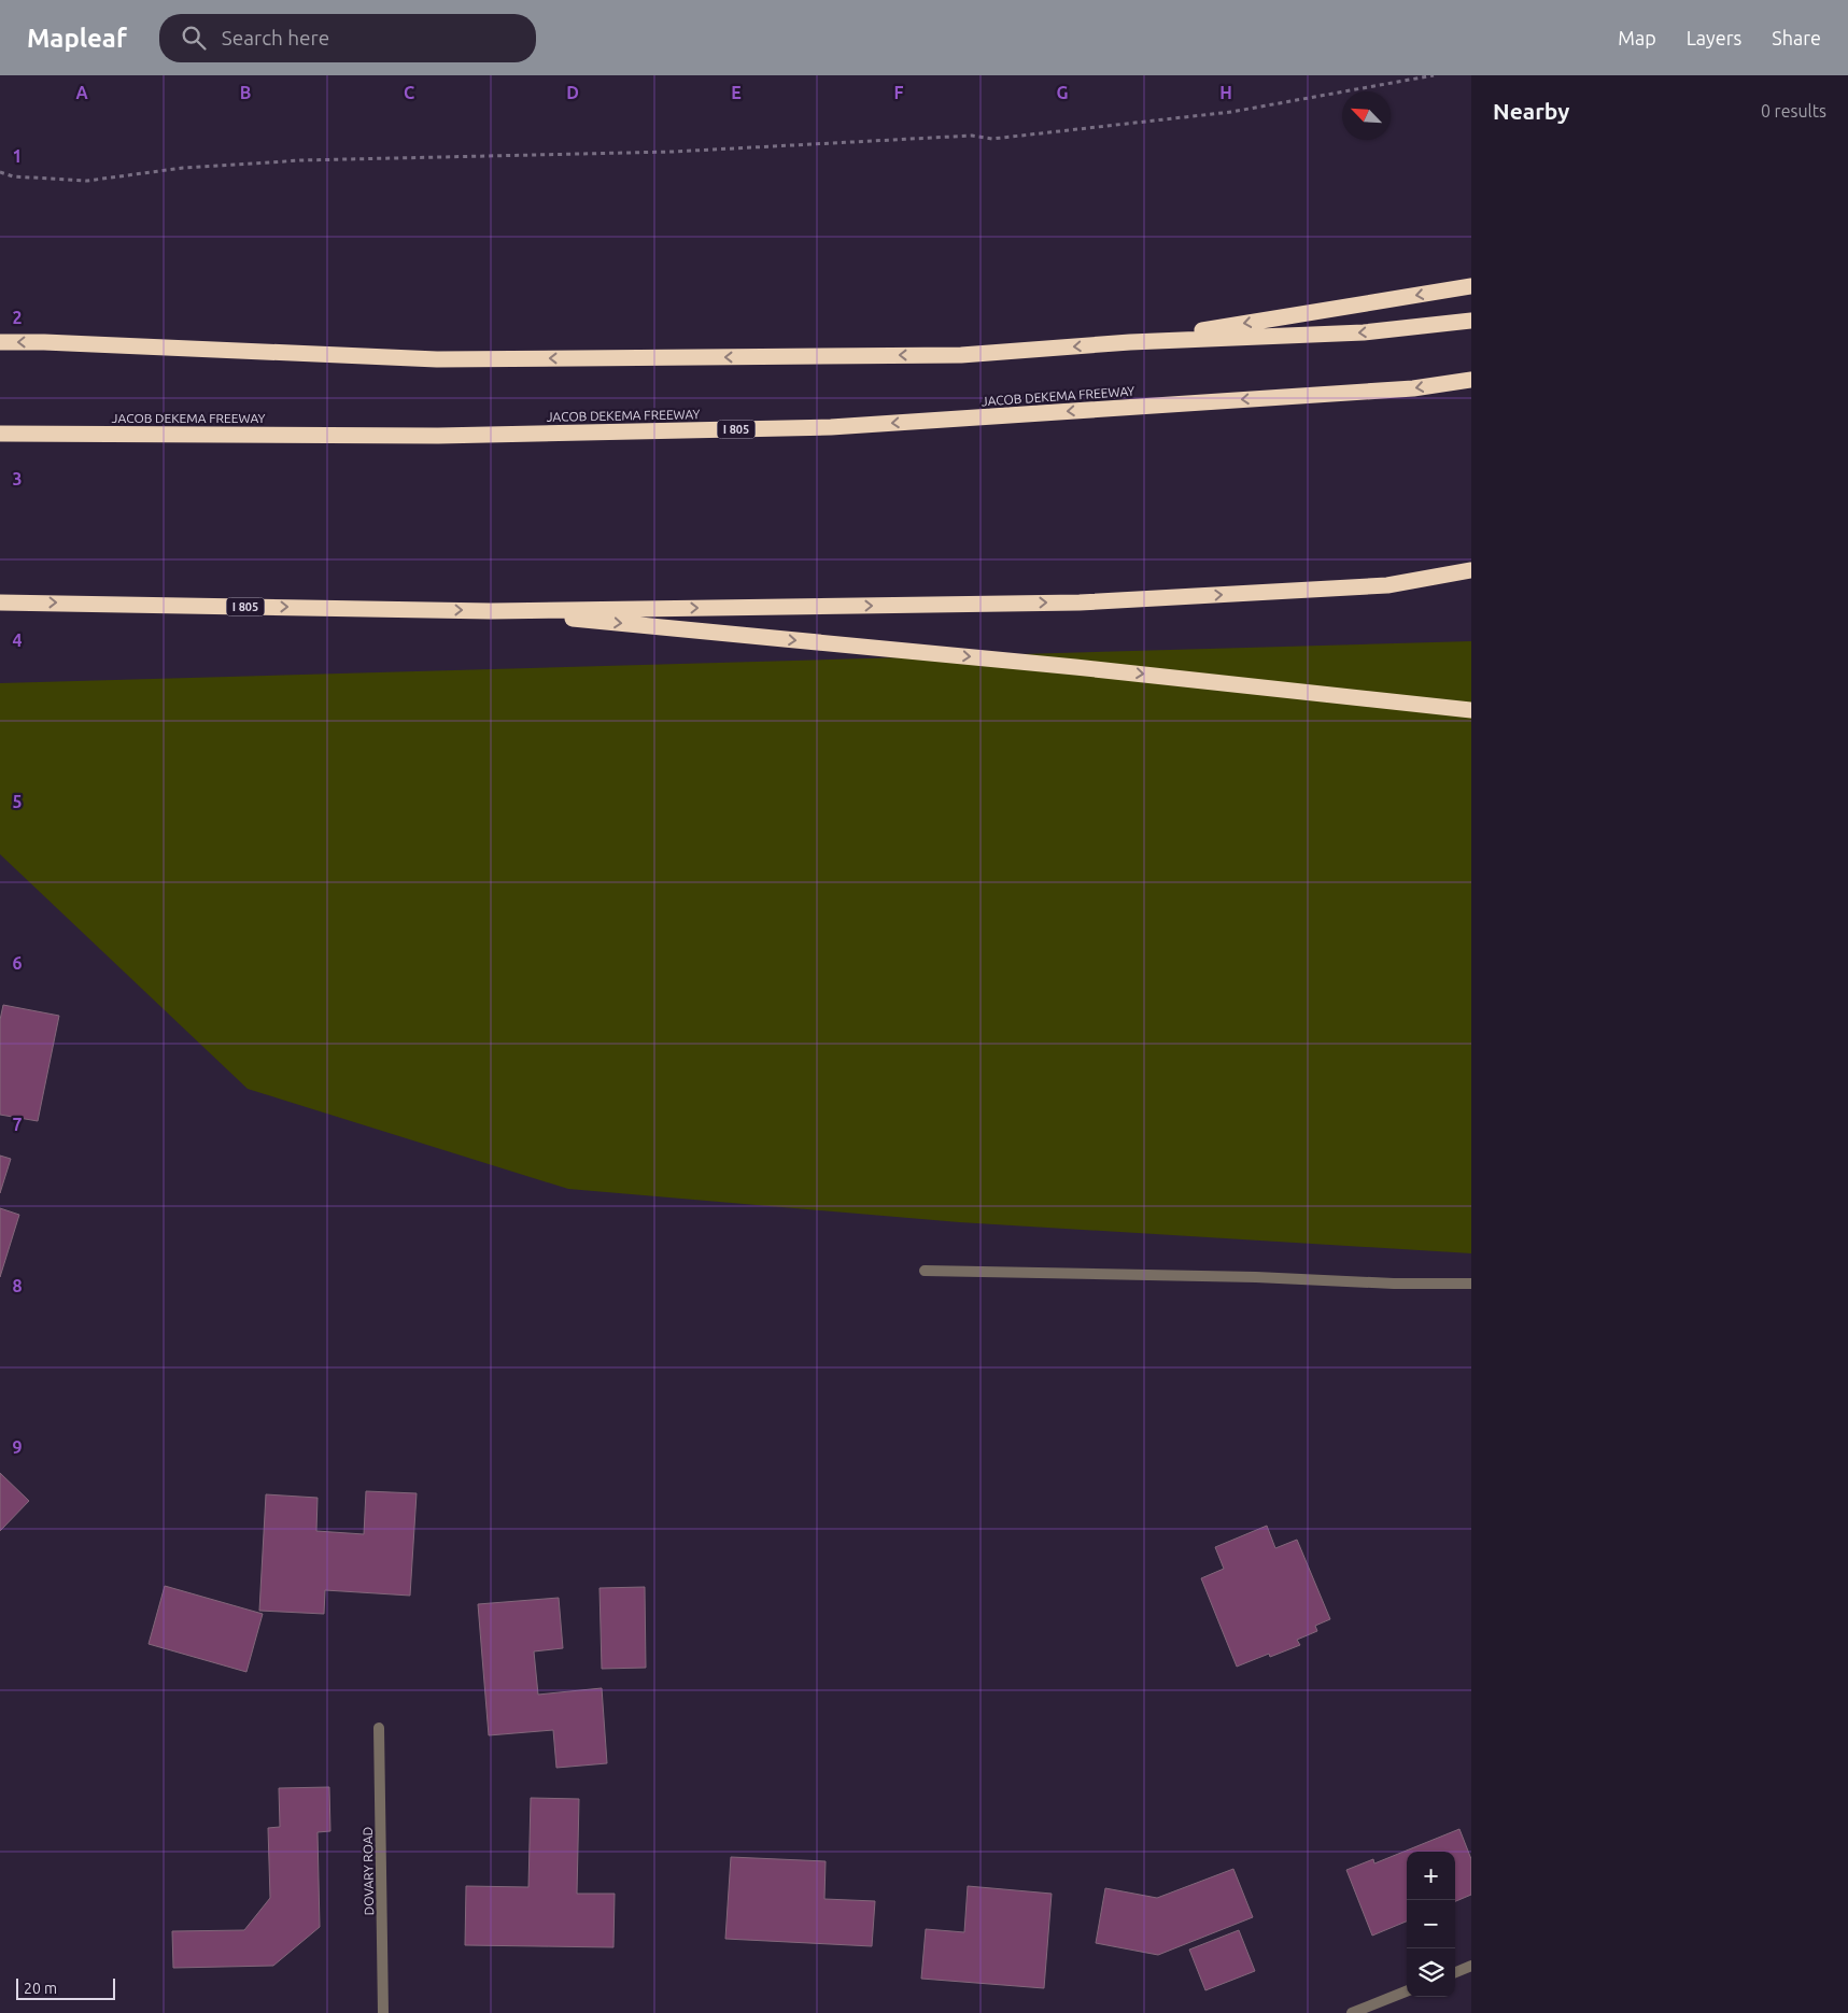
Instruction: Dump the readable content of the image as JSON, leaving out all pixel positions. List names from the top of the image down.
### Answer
{
  "streets": {
    "highway": ["JACOB DEKEMA FREEWAY", "I 805"],
    "street": ["DOVARY ROAD"]
  },
  "scale_bar": "20 m",
  "north": "top left",
  "page": {
    "header": "Mapleaf",
    "search": "Search here",
    "nav": ["Map", "Layers", "Share"],
    "heading": ["Nearby", "0 results"],
    "map_buttons": ["+", "−"],
    "scale": "20 m"
  },
  "grid": {
    "columns": [
      "A",
      "B",
      "C",
      "D",
      "E",
      "F",
      "G",
      "H"
    ],
    "rows": [
      "1",
      "2",
      "3",
      "4",
      "5",
      "6",
      "7",
      "8",
      "9"
    ]
  }
}
